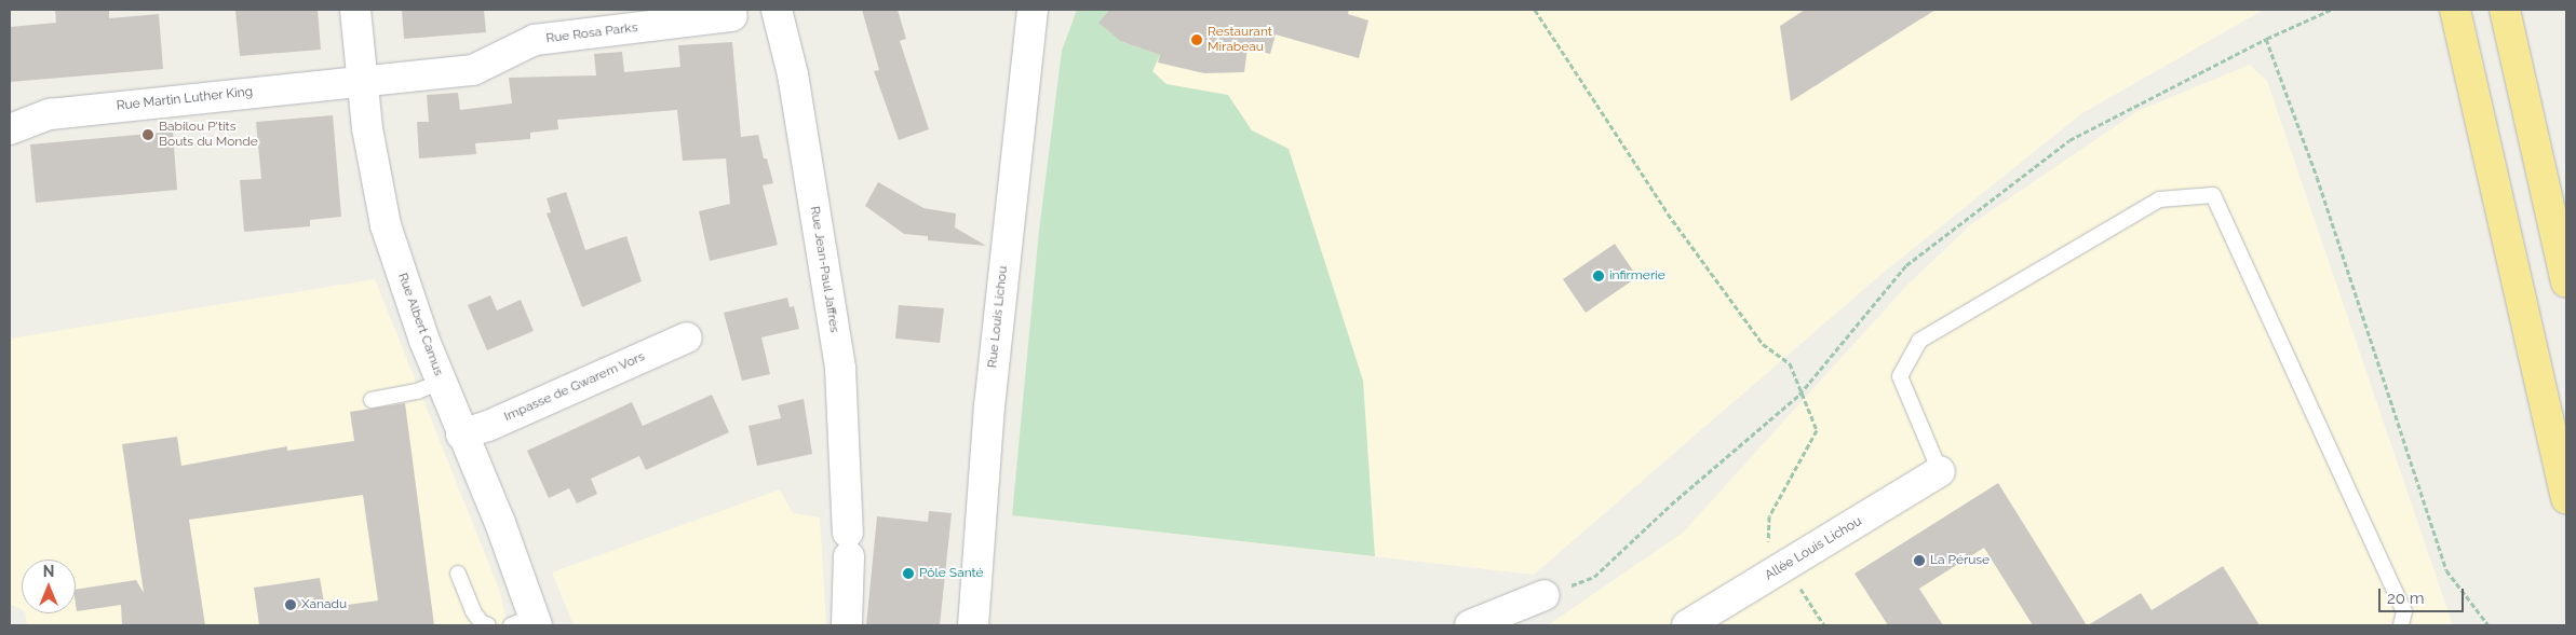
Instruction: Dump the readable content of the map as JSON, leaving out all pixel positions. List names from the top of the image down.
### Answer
{
  "streets": {
    "street": [
      "Rue Rosa Parks",
      "Rue Martin Luther King",
      "Rue Jean-Paul Jaffrès",
      "Rue Louis Lichou",
      "Rue Albert Camus",
      "Impasse de Gwarem Vors",
      "Allée Louis Lichou"
    ]
  },
  "crossings": [
    ["Rue Rosa Parks", "Rue Martin Luther King"],
    ["Rue Rosa Parks", "Rue Albert Camus"],
    ["Rue Martin Luther King", "Rue Albert Camus"],
    ["Rue Albert Camus", "Impasse de Gwarem Vors"]
  ],
  "places": [
    "Restaurant Mirabeau",
    "Babilou P'tits Bouts du Monde",
    "infirmerie",
    "La Péruse",
    "Pôle Santé",
    "Xanadu"
  ],
  "scale_bar": "20 m",
  "north": "top"
}
